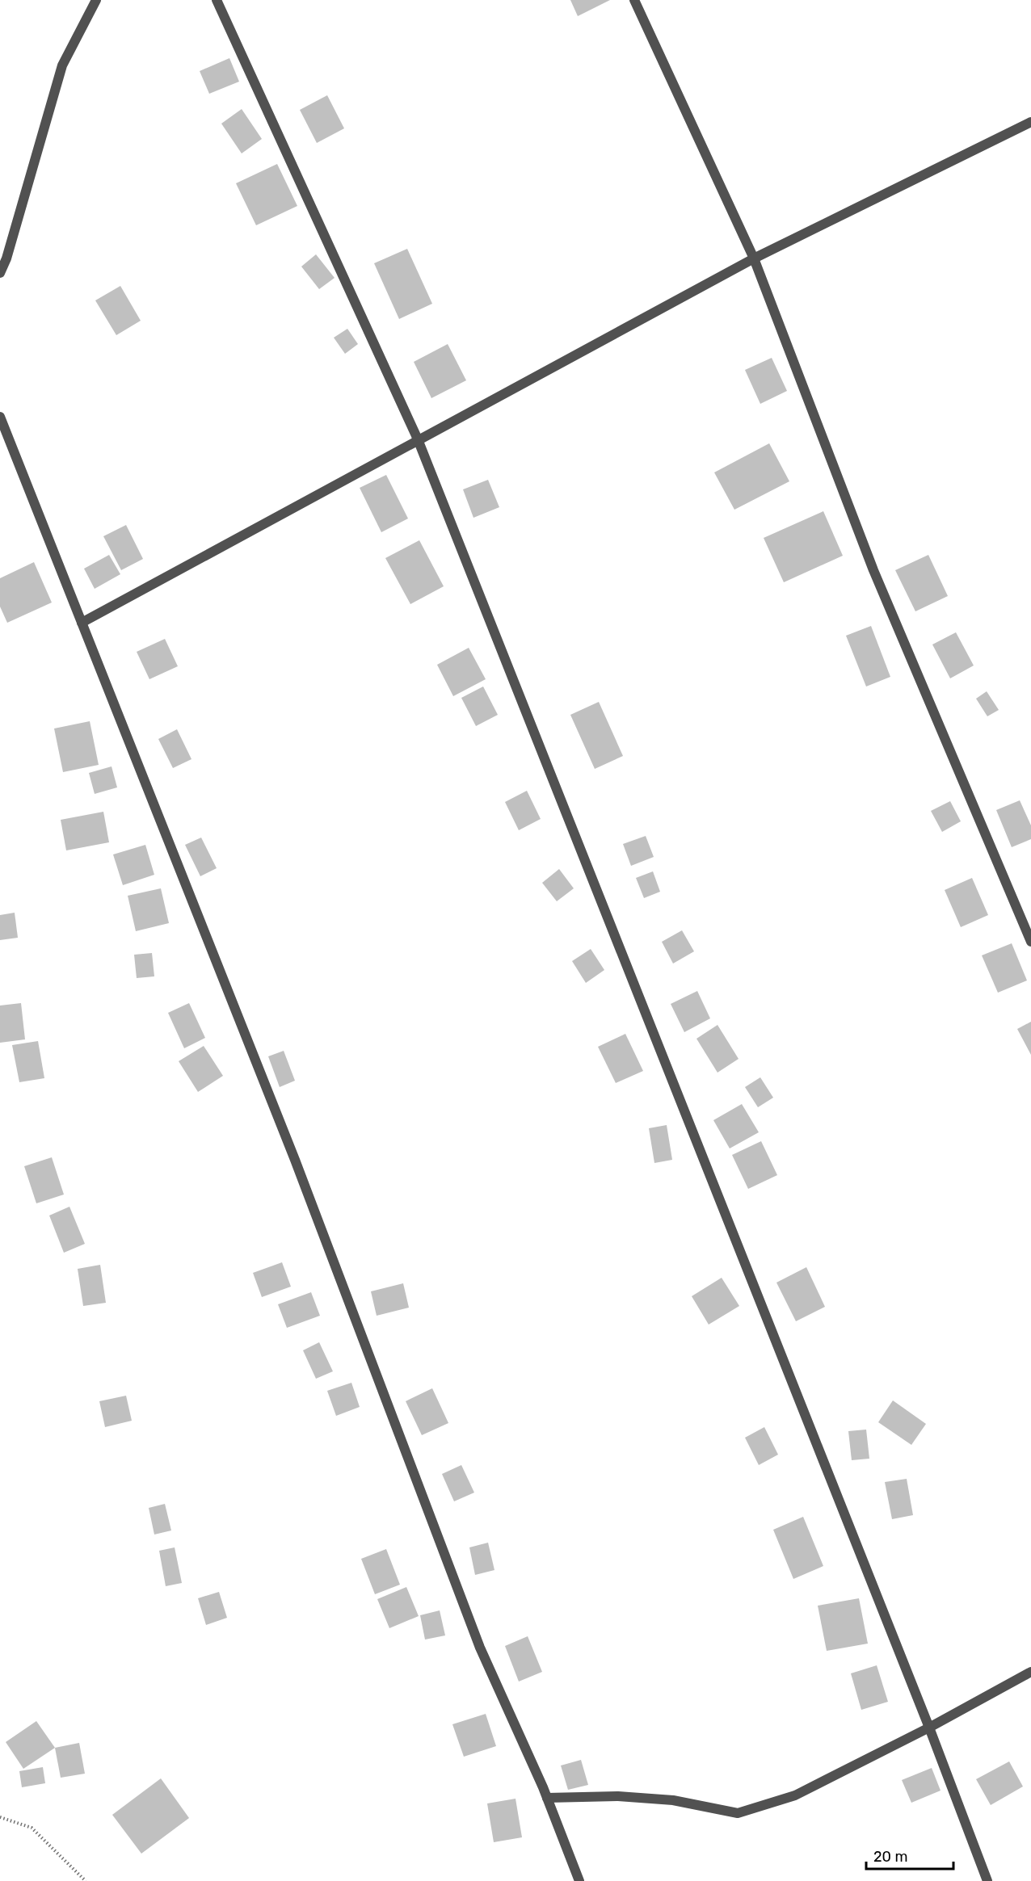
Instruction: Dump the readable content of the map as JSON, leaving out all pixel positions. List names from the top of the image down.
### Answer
{
  "scale_bar": "20 m"
}
